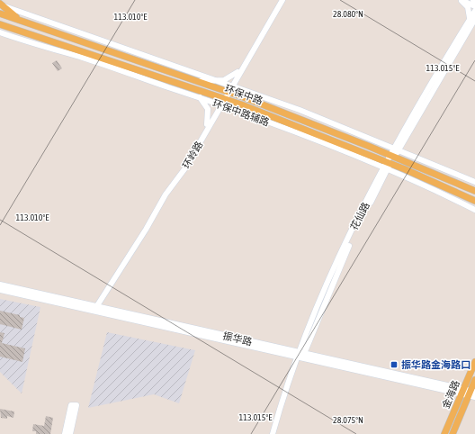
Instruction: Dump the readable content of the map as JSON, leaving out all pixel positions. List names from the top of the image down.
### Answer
{
  "streets": {
    "main road": ["环保中路", "金海路"],
    "street": [
      "环保中路辅路",
      "环岭路",
      "花仙路",
      "振华路"
    ]
  },
  "crossings": [
    ["环保中路", "环保中路辅路"],
    ["环保中路", "环岭路"],
    ["环保中路", "花仙路"],
    ["环保中路辅路", "环岭路"],
    ["环保中路辅路", "花仙路"],
    ["环岭路", "振华路"],
    ["花仙路", "振华路"],
    ["振华路", "金海路"]
  ],
  "places": {
    "transit": ["振华路金海路口"]
  },
  "coordinates": [
    "28.080°N",
    "113.010°E",
    "113.015°E",
    "28.075°N"
  ]
}
